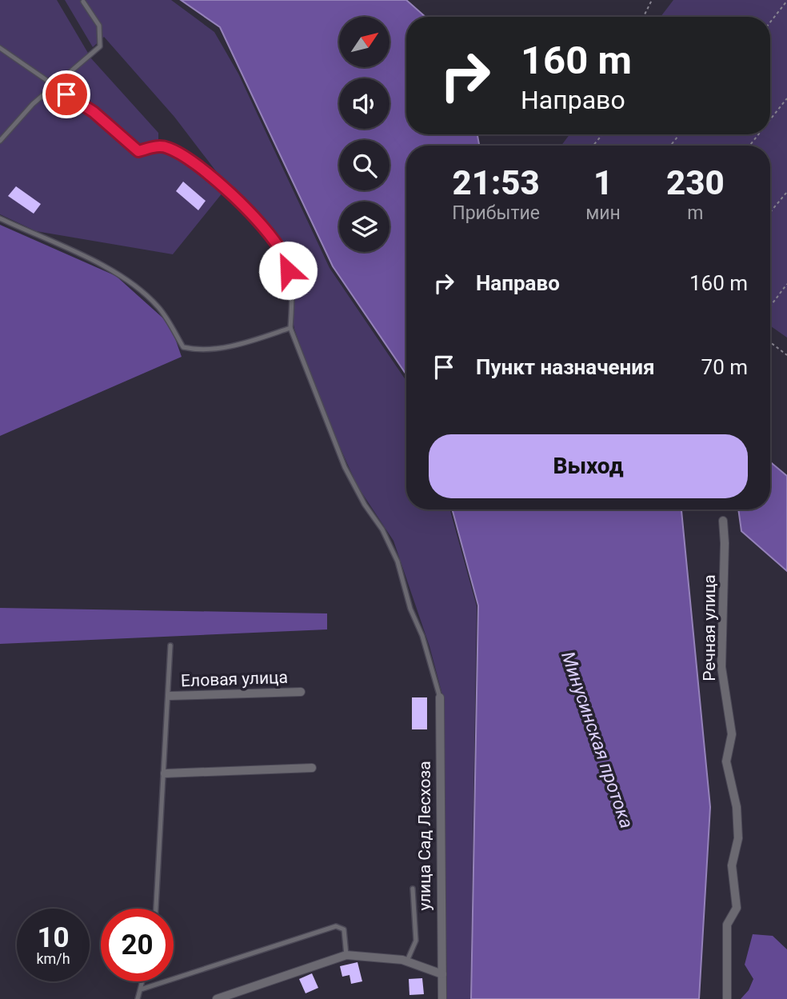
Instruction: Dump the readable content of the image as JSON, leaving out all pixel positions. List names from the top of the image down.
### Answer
{
  "streets": {
    "street": ["Речная улица", "Еловая улица", "улица Сад Лесхоза"]
  },
  "water": ["Минусинская протока"],
  "north": "top right",
  "page": {
    "turn": ["160 m", "Направо"],
    "eta": [
      "21:53",
      "Прибытие",
      "1",
      "мин",
      "230",
      "m"
    ],
    "list": [
      {
        "name": "Направо",
        "value": "160 m"
      },
      {
        "name": "Пункт назначения",
        "value": "70 m"
      }
    ],
    "buttons": "Выход",
    "speed": "10 km/h",
    "limit": "20"
  }
}
